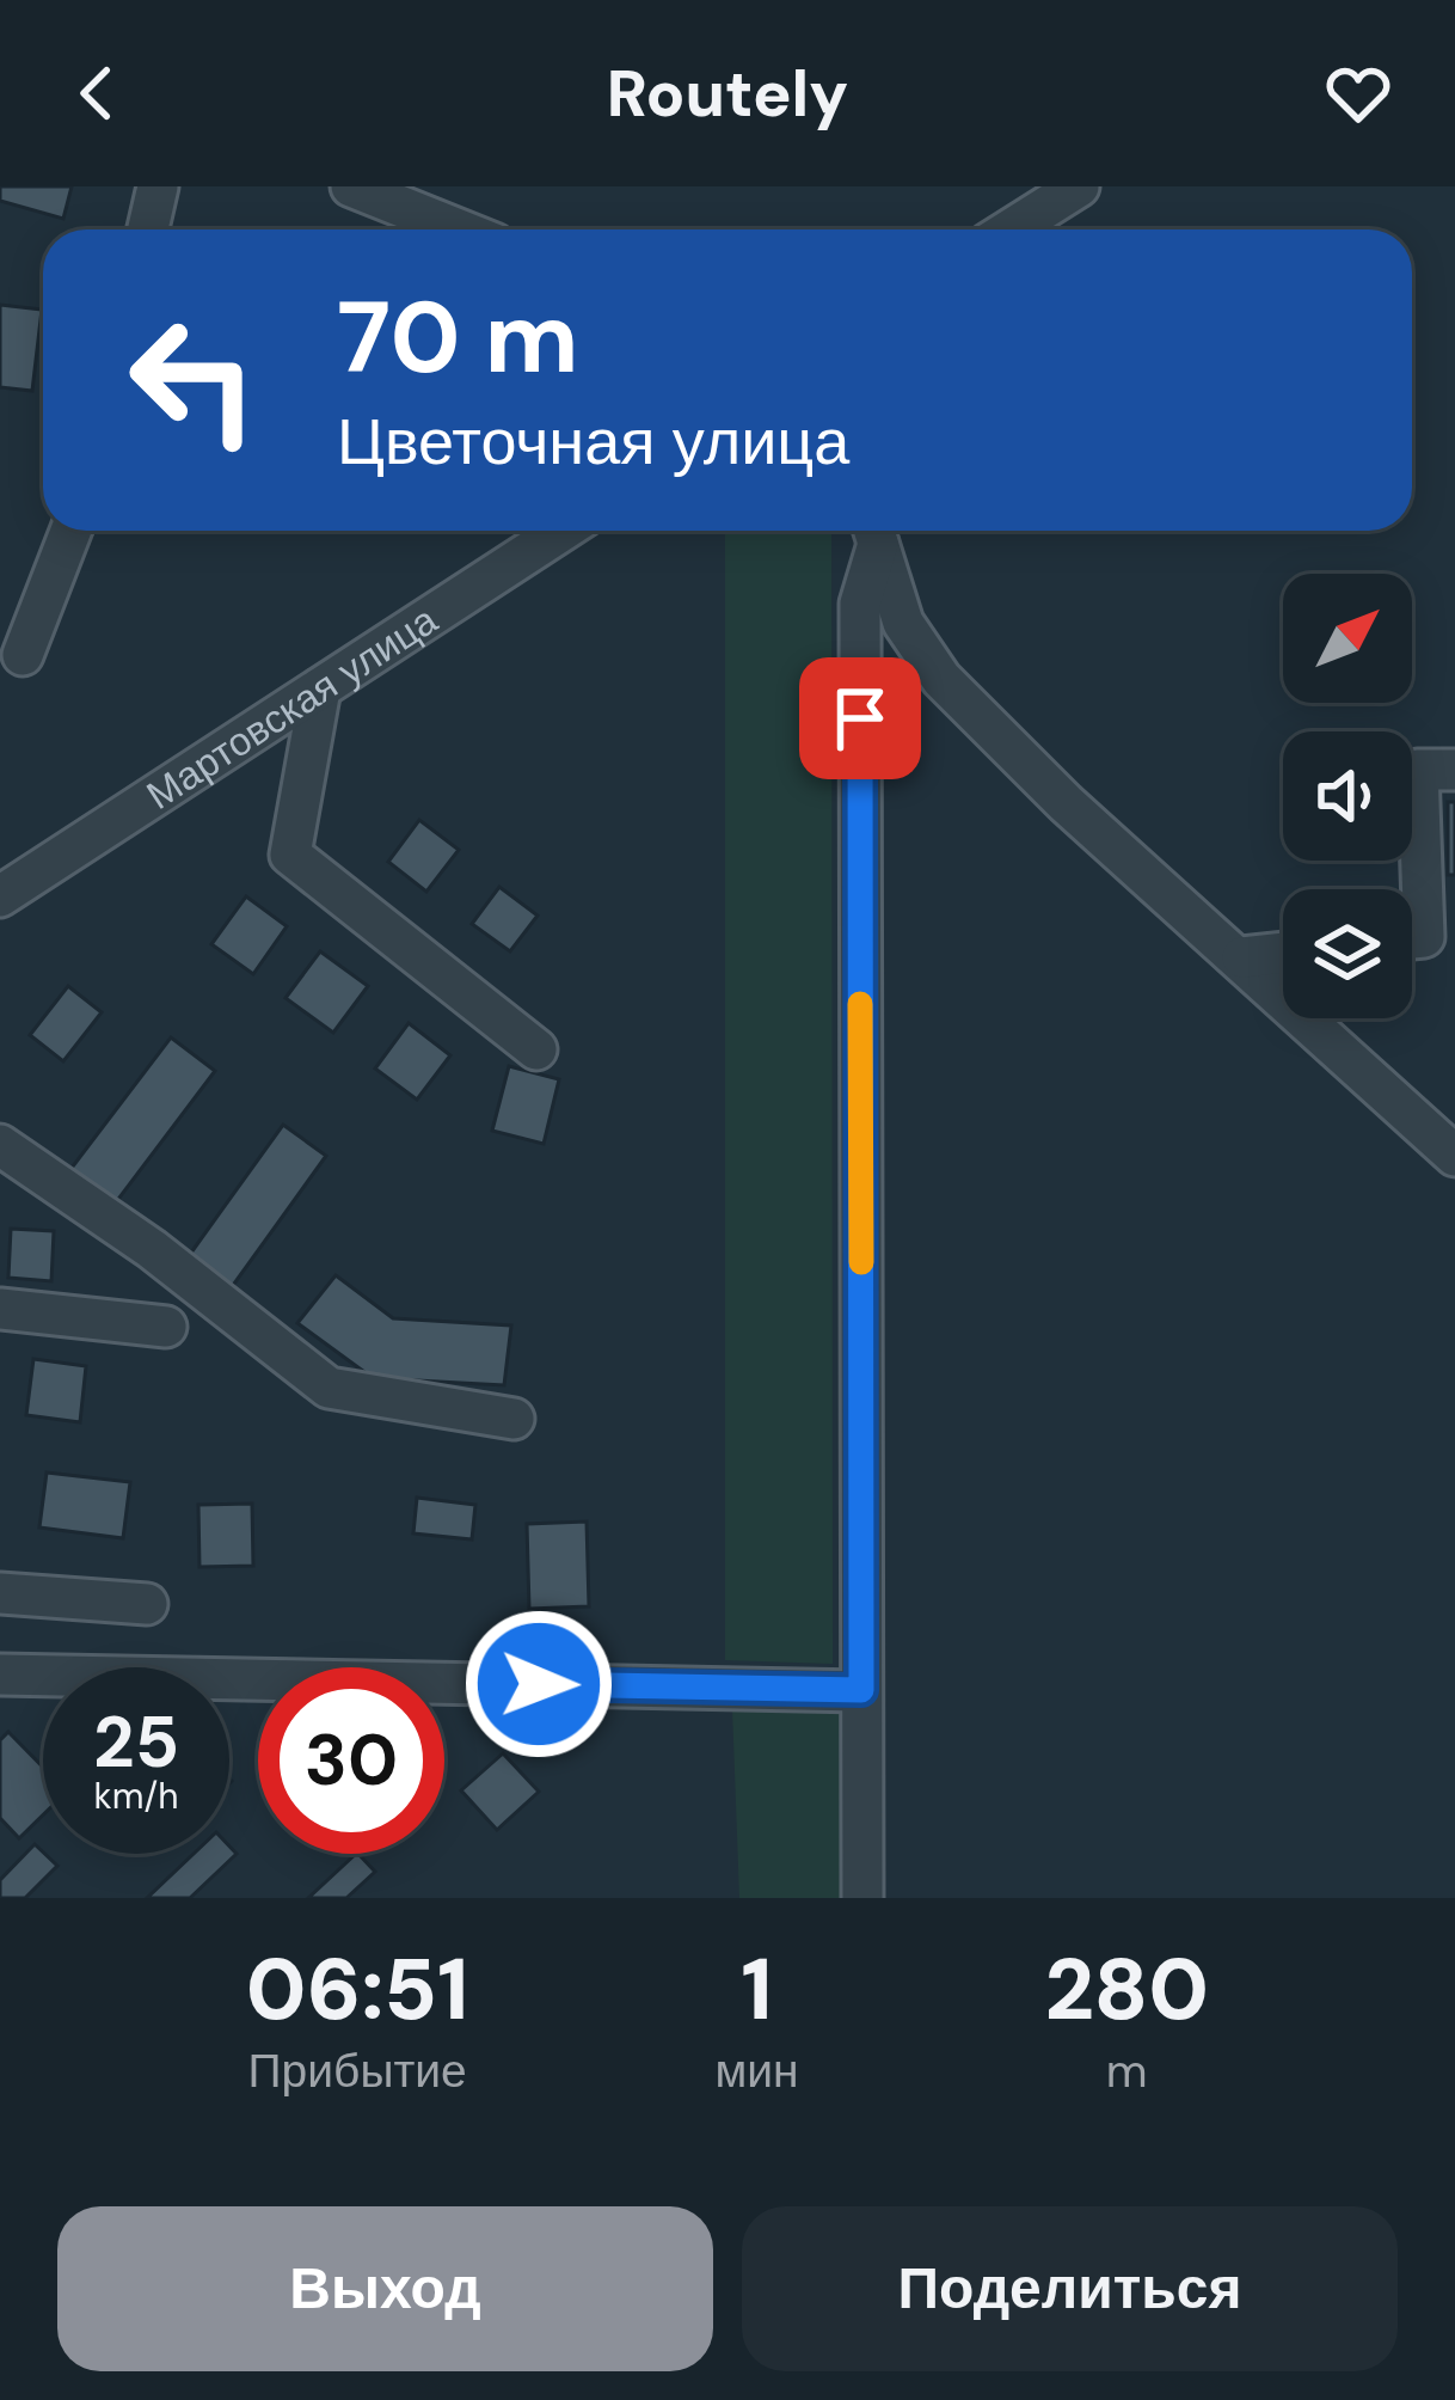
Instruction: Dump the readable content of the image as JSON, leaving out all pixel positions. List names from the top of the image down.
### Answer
{
  "streets": {
    "street": ["Мартовская улица"]
  },
  "north": "top right",
  "page": {
    "header": "Routely",
    "turn": ["70 m", "Цветочная улица"],
    "speed": "25 km/h",
    "limit": "30",
    "eta": [
      "06:51",
      "Прибытие",
      "1",
      "мин",
      "280",
      "m"
    ],
    "buttons": ["Выход", "Поделиться"]
  }
}
